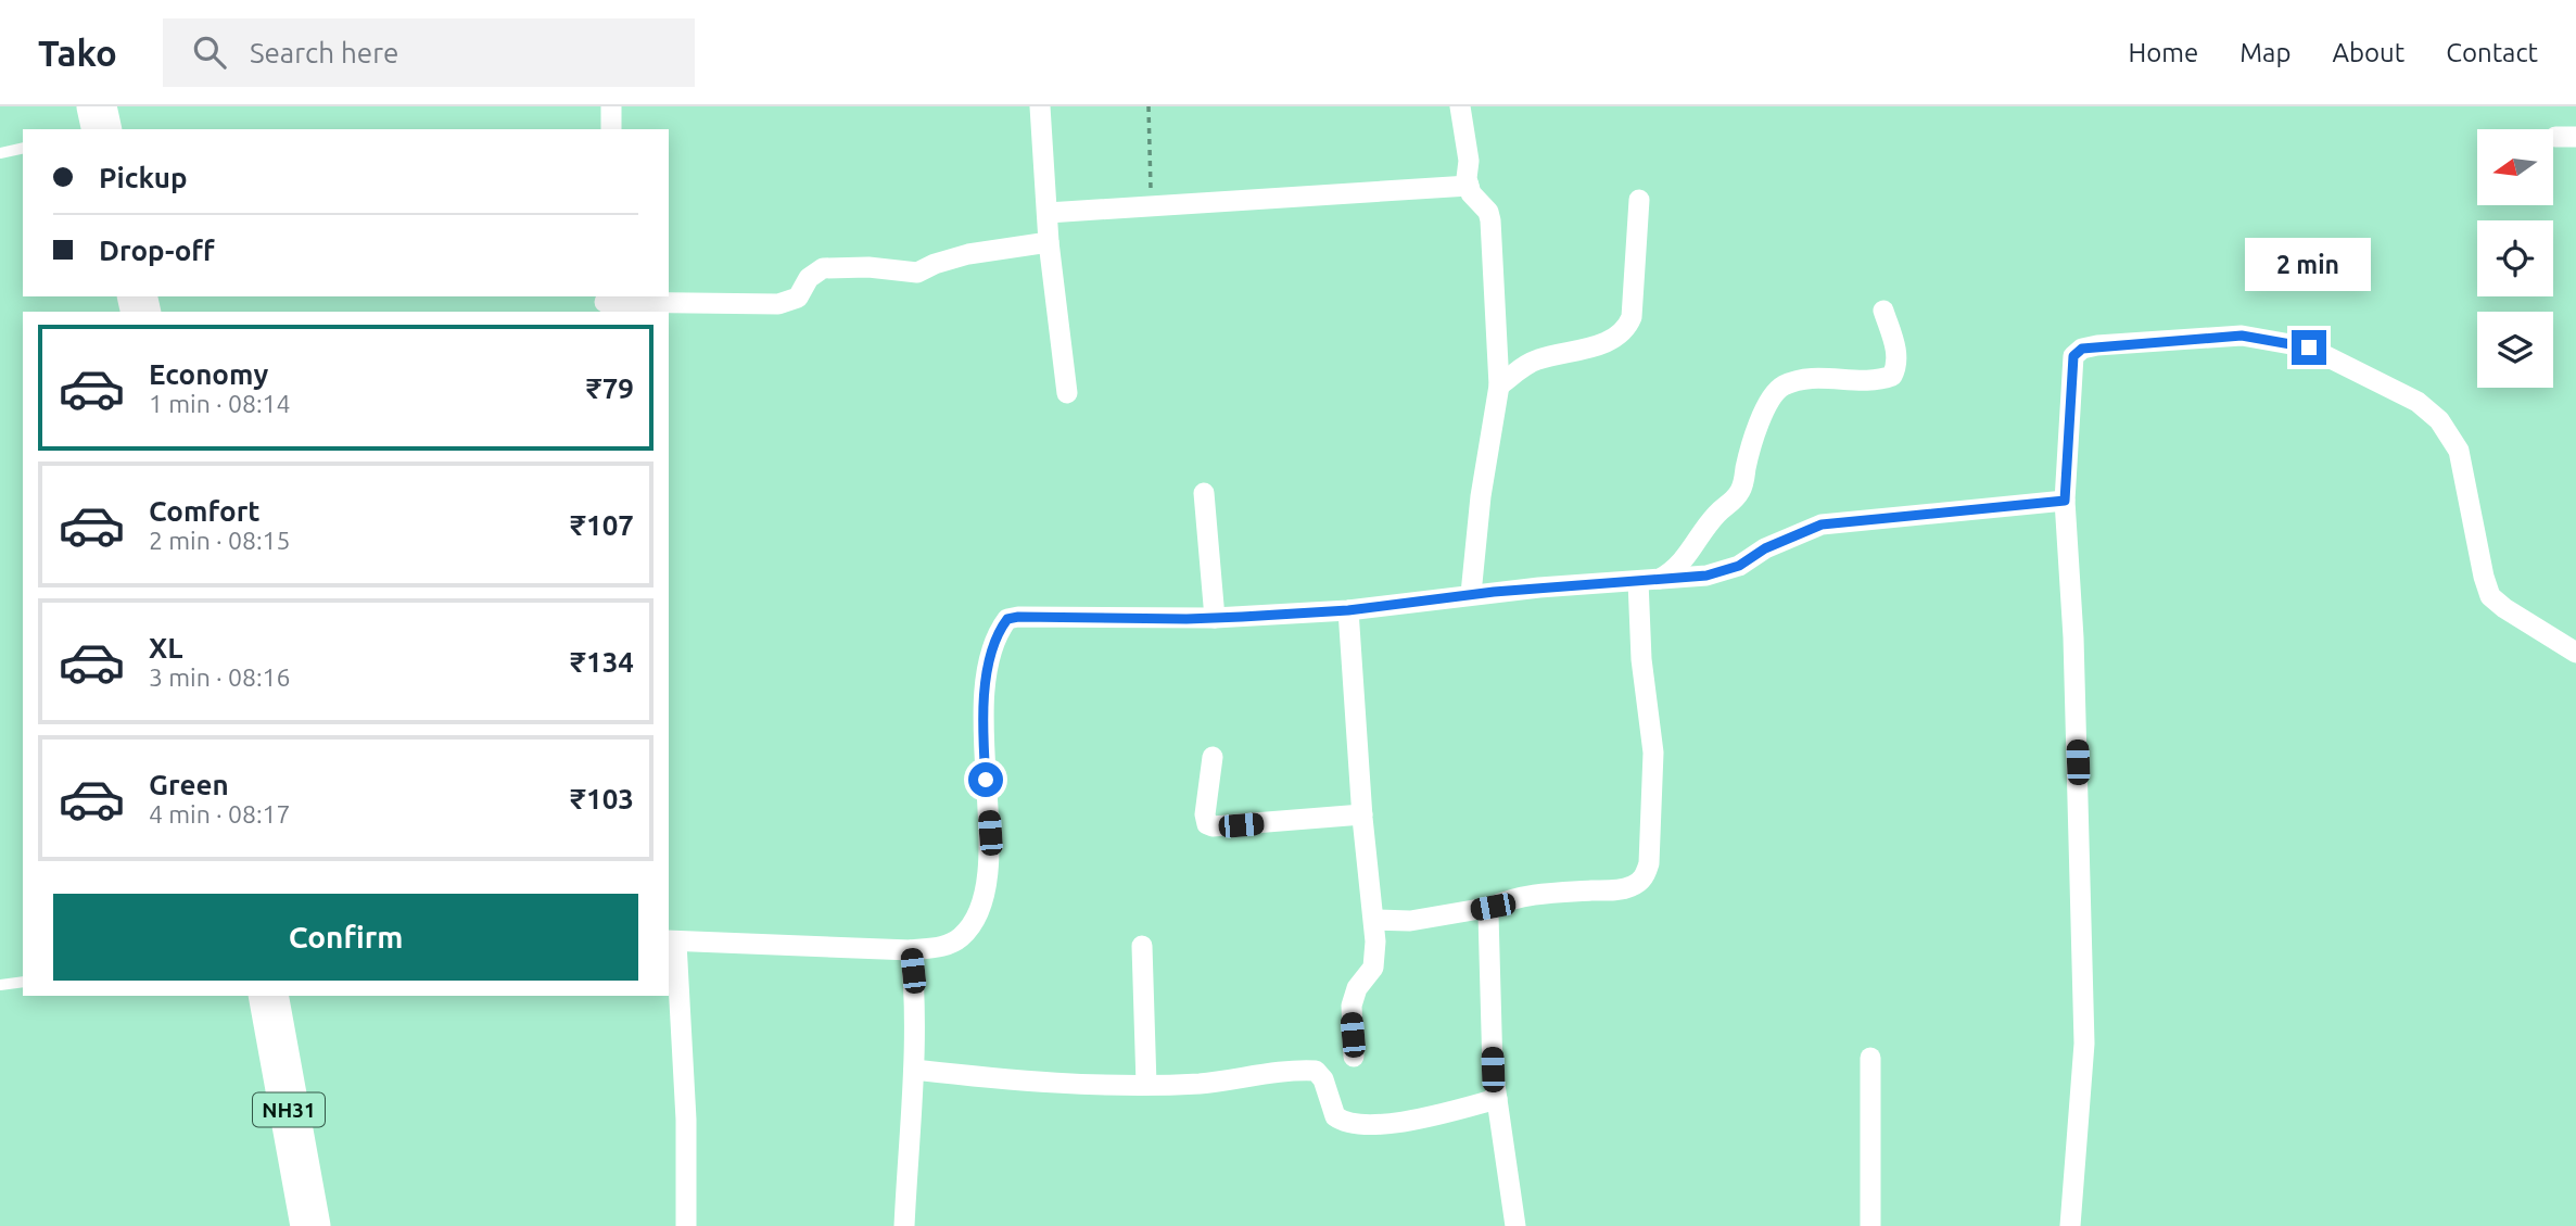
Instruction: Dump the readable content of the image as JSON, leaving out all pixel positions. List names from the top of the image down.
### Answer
{
  "streets": {
    "highway": ["NH31"]
  },
  "north": "left",
  "page": {
    "header": "Tako",
    "search": "Search here",
    "nav": [
      "Home",
      "Map",
      "About",
      "Contact"
    ],
    "banner": ["Pickup", "Drop-off"],
    "bubble": "2 min",
    "list": [
      {
        "name": "Economy",
        "note": "1 min · 08:14",
        "value": "₹79"
      },
      {
        "name": "Comfort",
        "note": "2 min · 08:15",
        "value": "₹107"
      },
      {
        "name": "XL",
        "note": "3 min · 08:16",
        "value": "₹134"
      },
      {
        "name": "Green",
        "note": "4 min · 08:17",
        "value": "₹103"
      }
    ],
    "buttons": "Confirm"
  }
}
